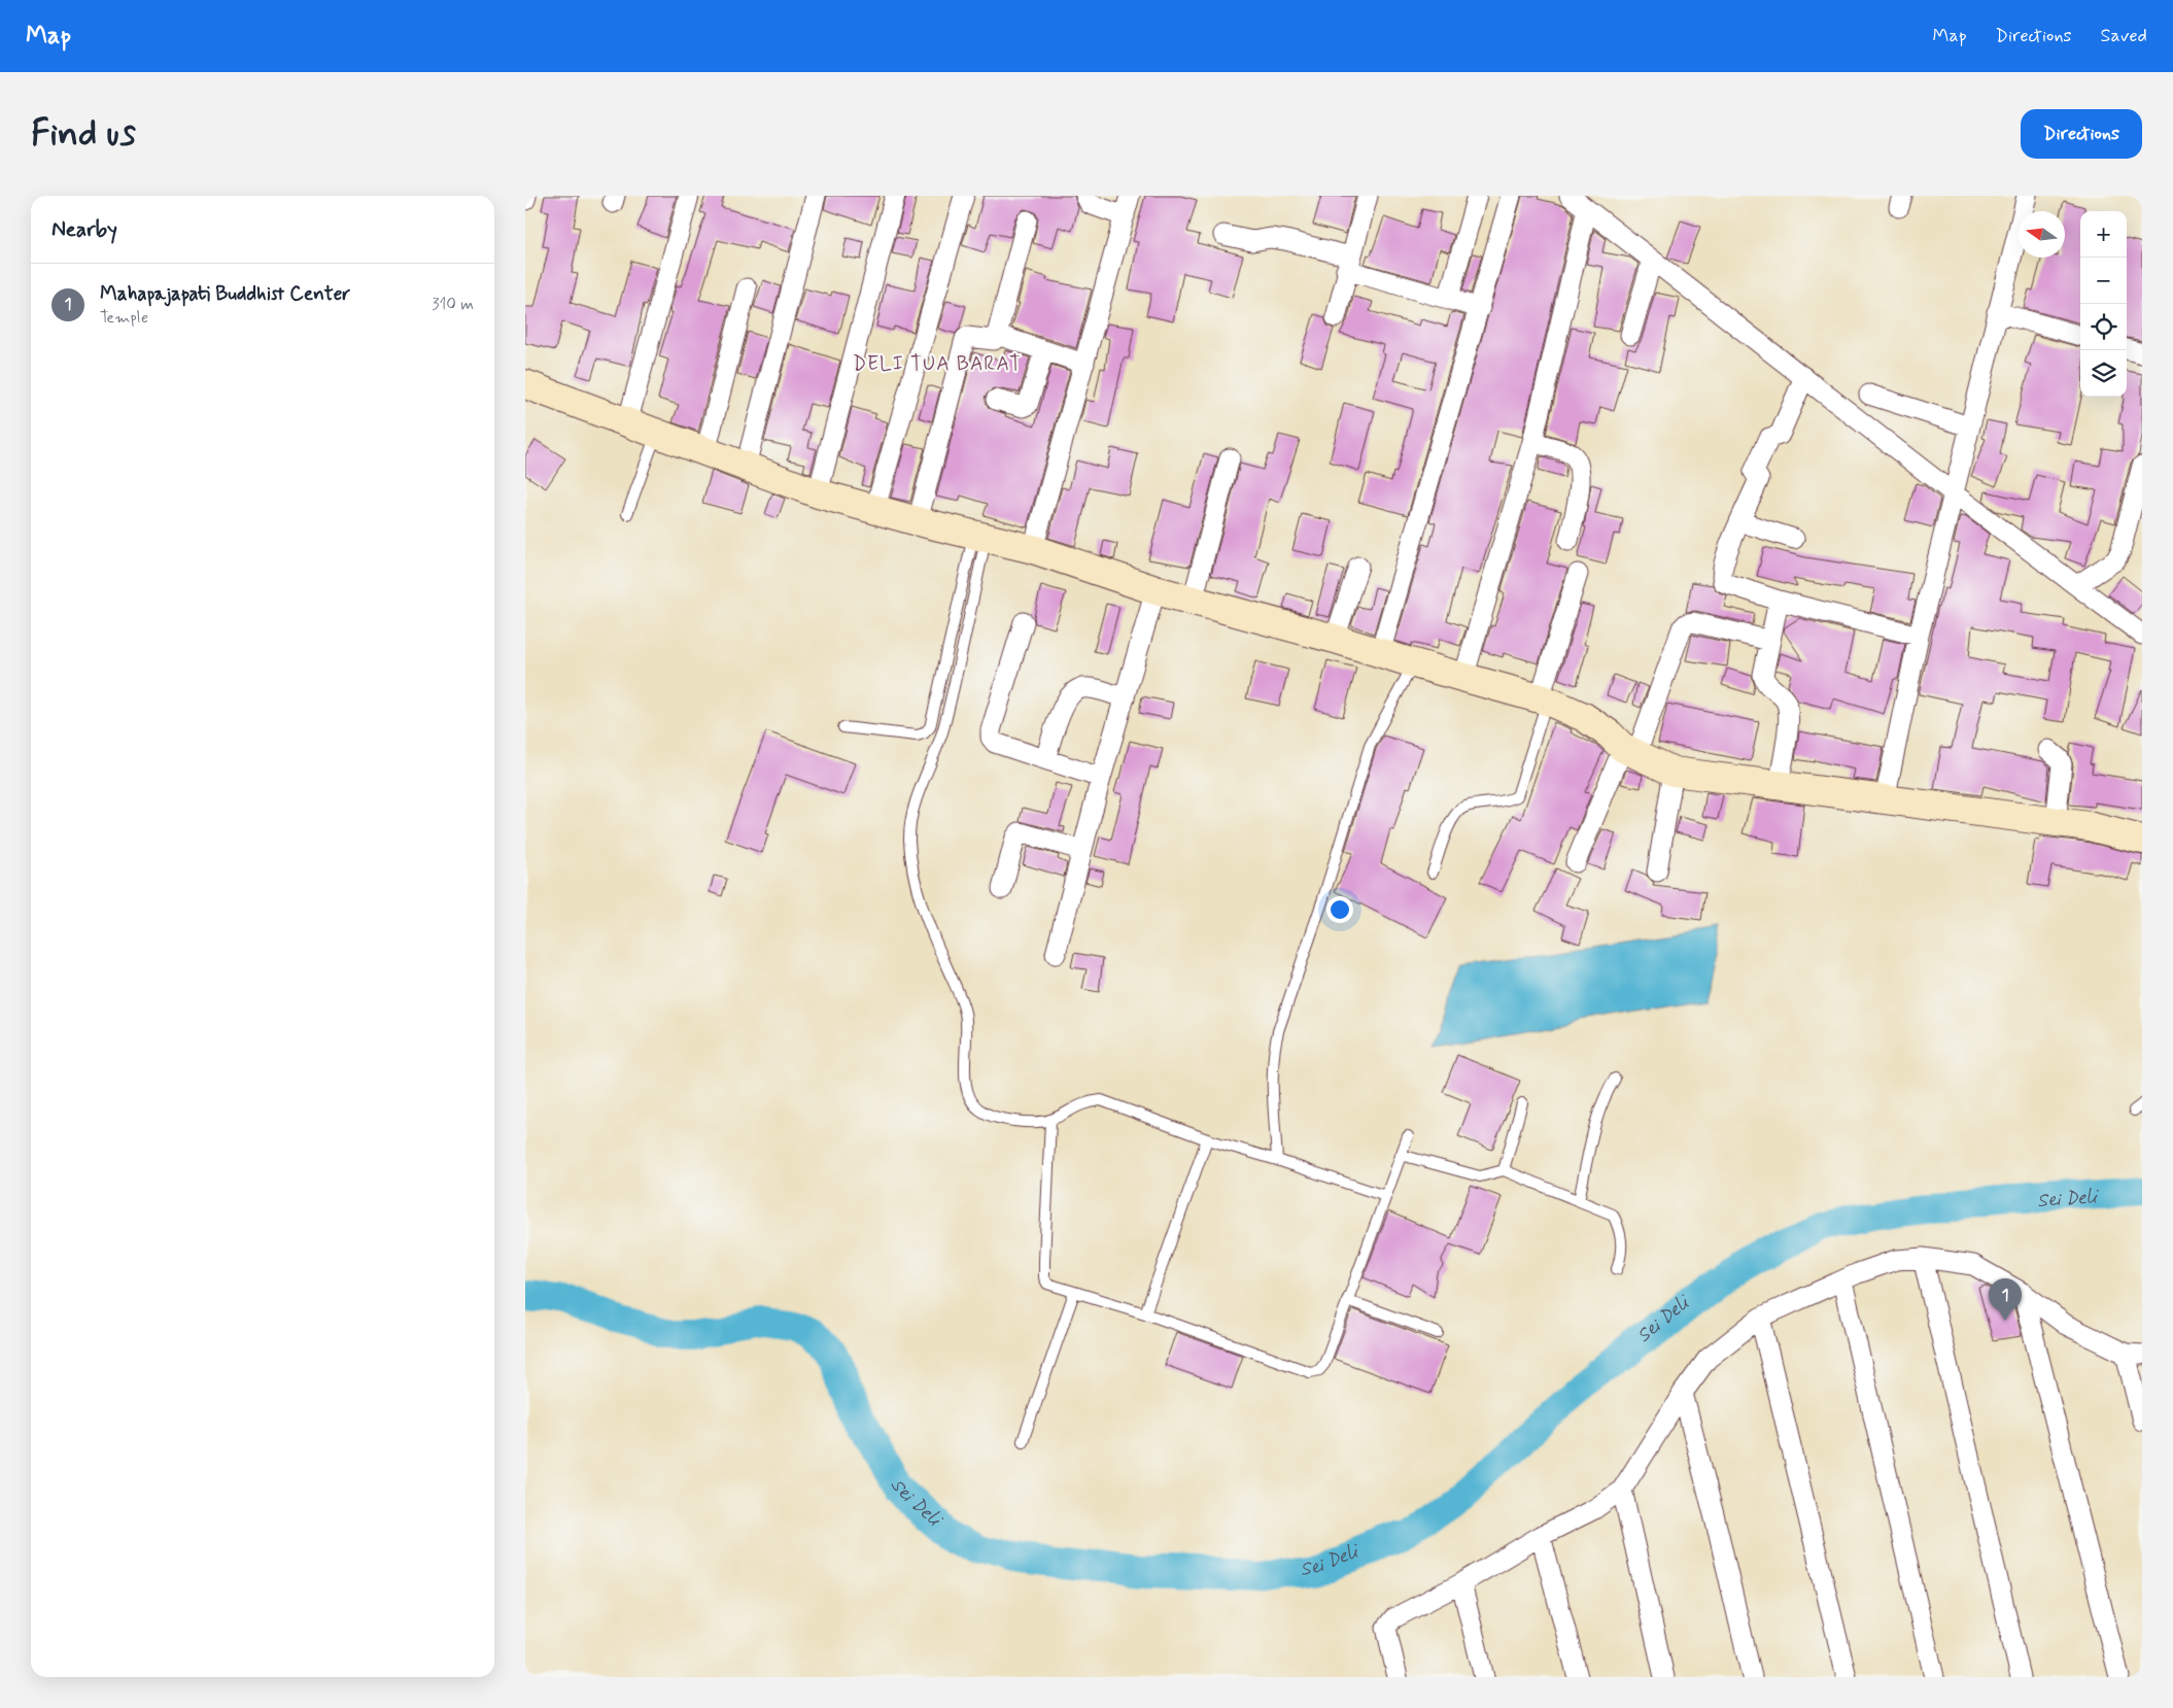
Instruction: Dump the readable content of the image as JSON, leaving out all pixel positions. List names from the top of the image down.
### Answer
{
  "districts": ["DELI TUA BARAT"],
  "water": ["Sei Deli"],
  "north": "left",
  "page": {
    "header": "Map",
    "nav": ["Map", "Directions", "Saved"],
    "buttons": "Directions",
    "title": "Find us",
    "heading": "Nearby",
    "map_buttons": ["+", "−"],
    "list": [
      {
        "mark": "1",
        "name": "Mahapajapati Buddhist Center",
        "note": "Temple",
        "value": "310 m"
      }
    ],
    "pins": "1"
  }
}
